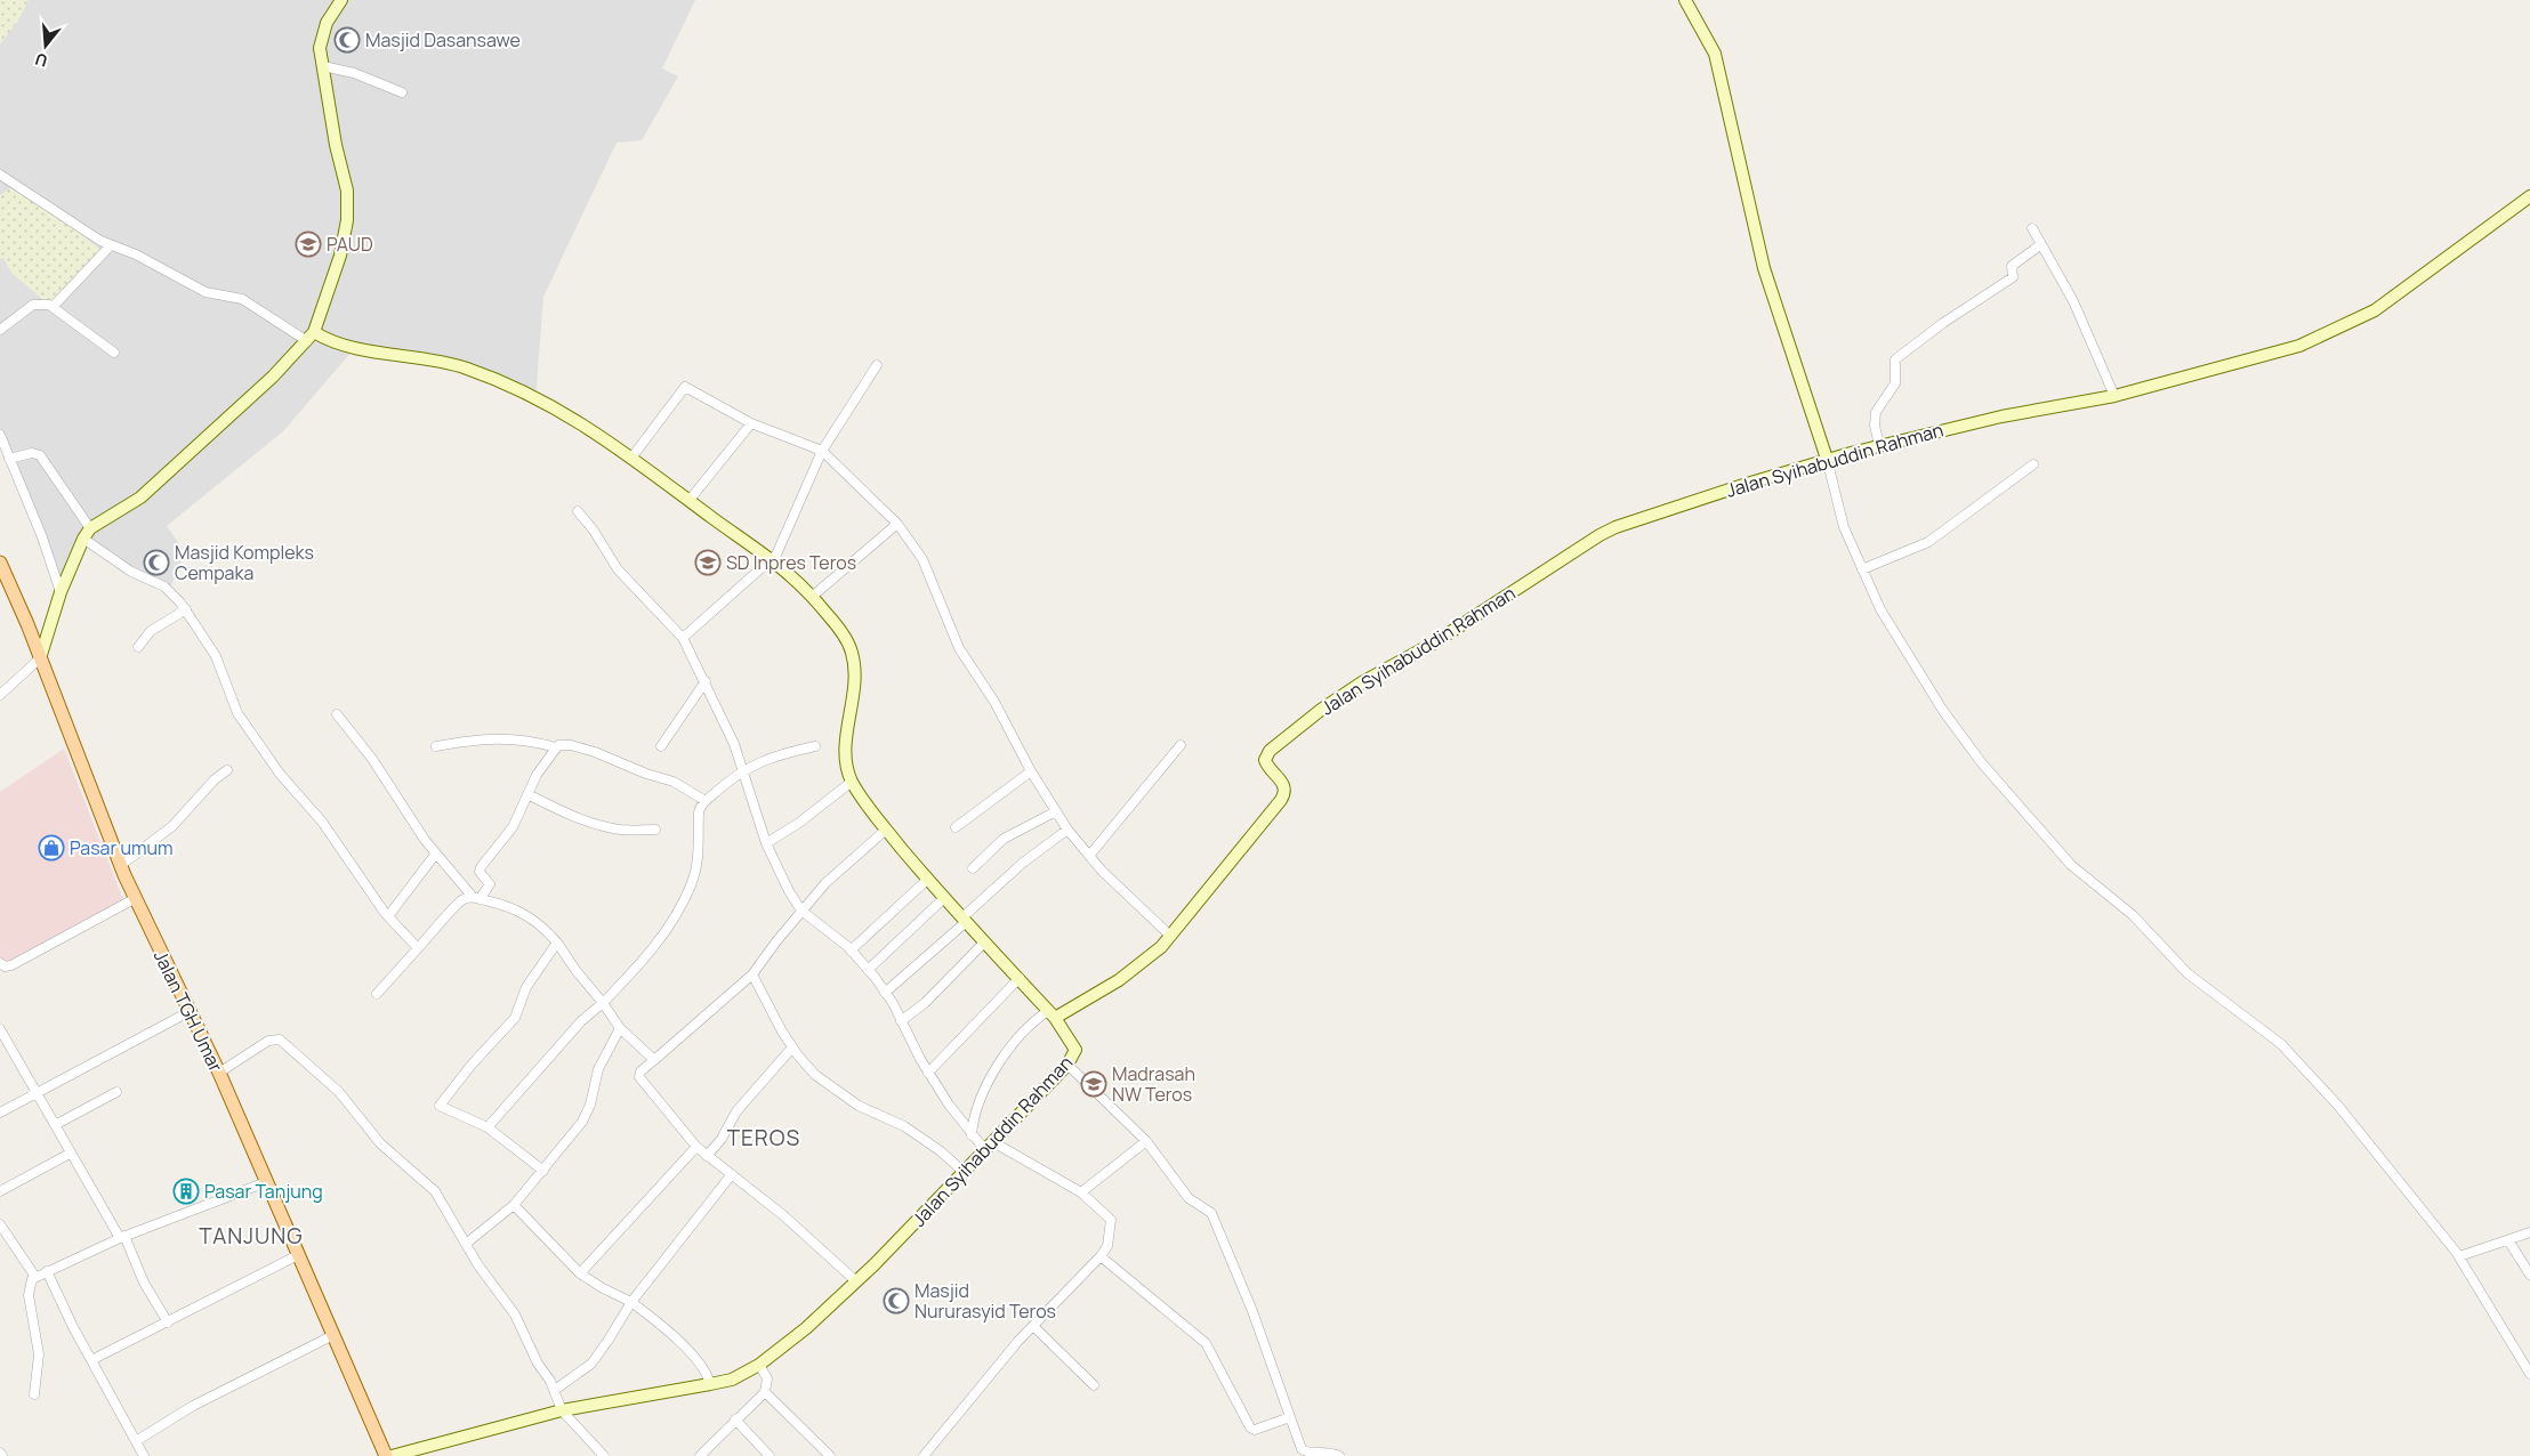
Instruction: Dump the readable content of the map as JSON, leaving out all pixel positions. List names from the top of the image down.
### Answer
{
  "streets": {
    "main road": ["Jalan TGH Umar"],
    "street": ["Jalan Syihabuddin Rahman"]
  },
  "districts": ["TEROS", "TANJUNG"],
  "places": {
    "mosque": ["Masjid Dasansawe", "Masjid Kompleks Cempaka", "Masjid Nururasyid Teros"],
    "school or university": ["PAUD", "SD Inpres Teros", "Madrasah NW Teros"],
    "shop": ["Pasar umum"],
    "building": ["Pasar Tanjung"]
  },
  "north": "bottom"
}
